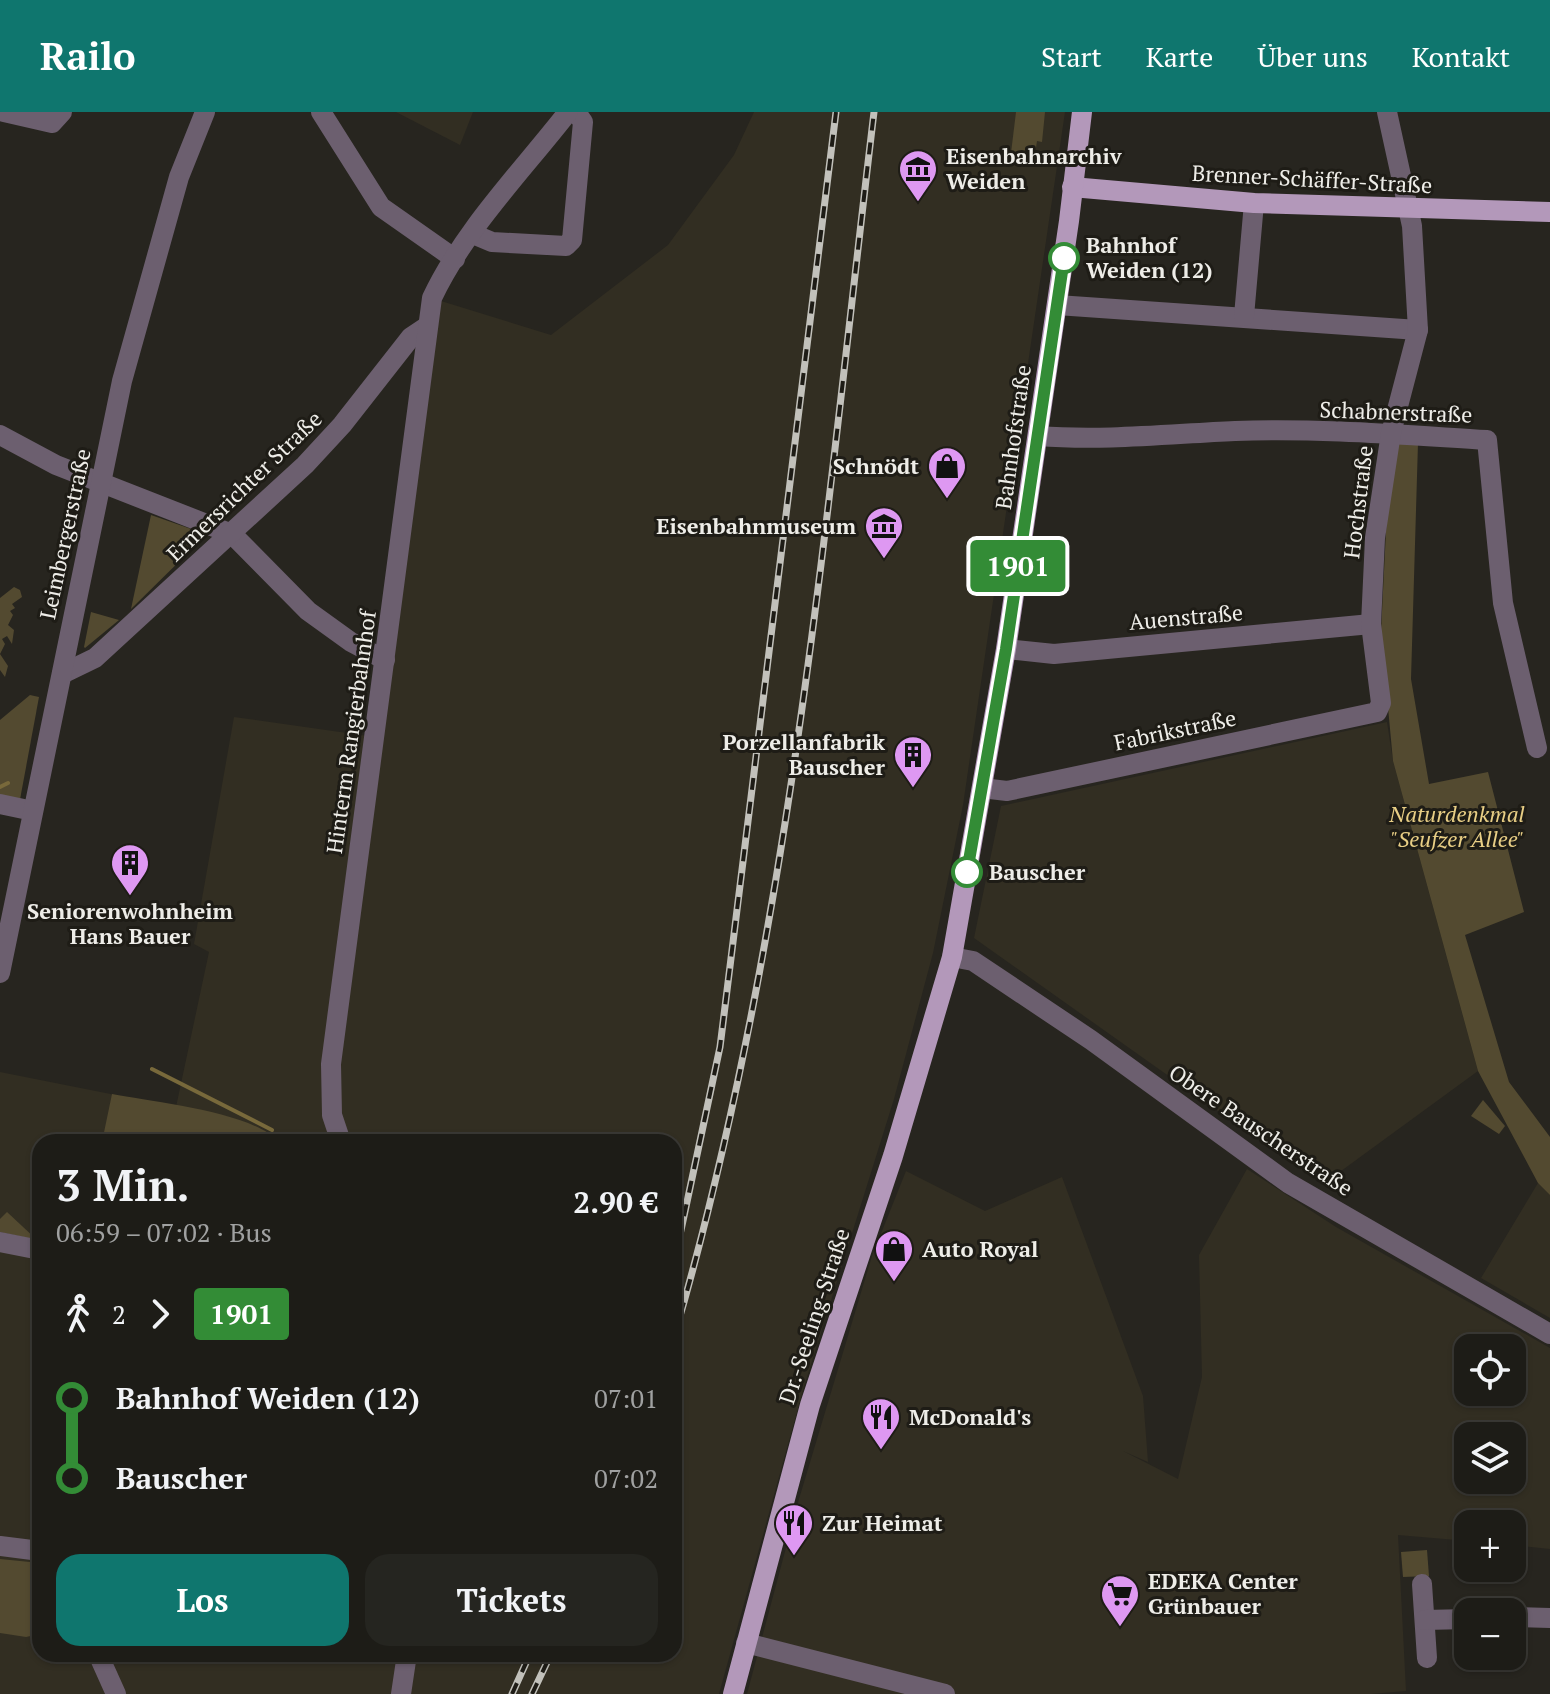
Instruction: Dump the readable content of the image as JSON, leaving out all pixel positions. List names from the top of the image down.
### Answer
{
  "streets": {
    "main road": ["Brenner-Schäffer-Straße", "Bahnhofstraße", "Dr.-Seeling-Straße"],
    "street": [
      "Schabnerstraße",
      "Ermersrichter Straße",
      "Hochstraße",
      "Leimbergerstraße",
      "Auenstraße",
      "Fabrikstraße",
      "Hinterm Rangierbahnhof",
      "Obere Bauscherstraße"
    ]
  },
  "crossings": [
    ["Brenner-Schäffer-Straße", "Bahnhofstraße"],
    ["Brenner-Schäffer-Straße", "Hochstraße"],
    ["Schabnerstraße", "Bahnhofstraße"],
    ["Schabnerstraße", "Hochstraße"],
    ["Bahnhofstraße", "Auenstraße"],
    ["Bahnhofstraße", "Fabrikstraße"],
    ["Bahnhofstraße", "Obere Bauscherstraße"],
    ["Bahnhofstraße", "Dr.-Seeling-Straße"],
    ["Ermersrichter Straße", "Leimbergerstraße"],
    ["Ermersrichter Straße", "Hinterm Rangierbahnhof"],
    ["Hochstraße", "Auenstraße"],
    ["Hochstraße", "Fabrikstraße"],
    ["Obere Bauscherstraße", "Dr.-Seeling-Straße"]
  ],
  "parks": ["Naturdenkmal \"Seufzer Allee\""],
  "places": {
    "museum": ["Eisenbahnarchiv Weiden", "Eisenbahnmuseum"],
    "other": ["Bahnhof Weiden (12)", "Bauscher"],
    "shop": ["Schnödt", "Auto Royal"],
    "building": ["Porzellanfabrik Bauscher", "Seniorenwohnheim Hans Bauer"],
    "restaurant": ["McDonald's", "Zur Heimat"],
    "supermarket": ["EDEKA Center Grünbauer"]
  },
  "lines": ["bus line 1901"],
  "page": {
    "header": "Railo",
    "nav": [
      "Start",
      "Karte",
      "Über uns",
      "Kontakt"
    ],
    "on_map": "1901",
    "heading": ["3 Min.", "06:59 – 07:02 · Bus", "2.90 €"],
    "legs": ["2", "1901"],
    "map_buttons": ["+", "−"],
    "list": [
      {
        "name": "Bahnhof Weiden (12)",
        "value": "07:01"
      },
      {
        "name": "Bauscher",
        "value": "07:02"
      }
    ],
    "buttons": ["Los", "Tickets"]
  }
}
